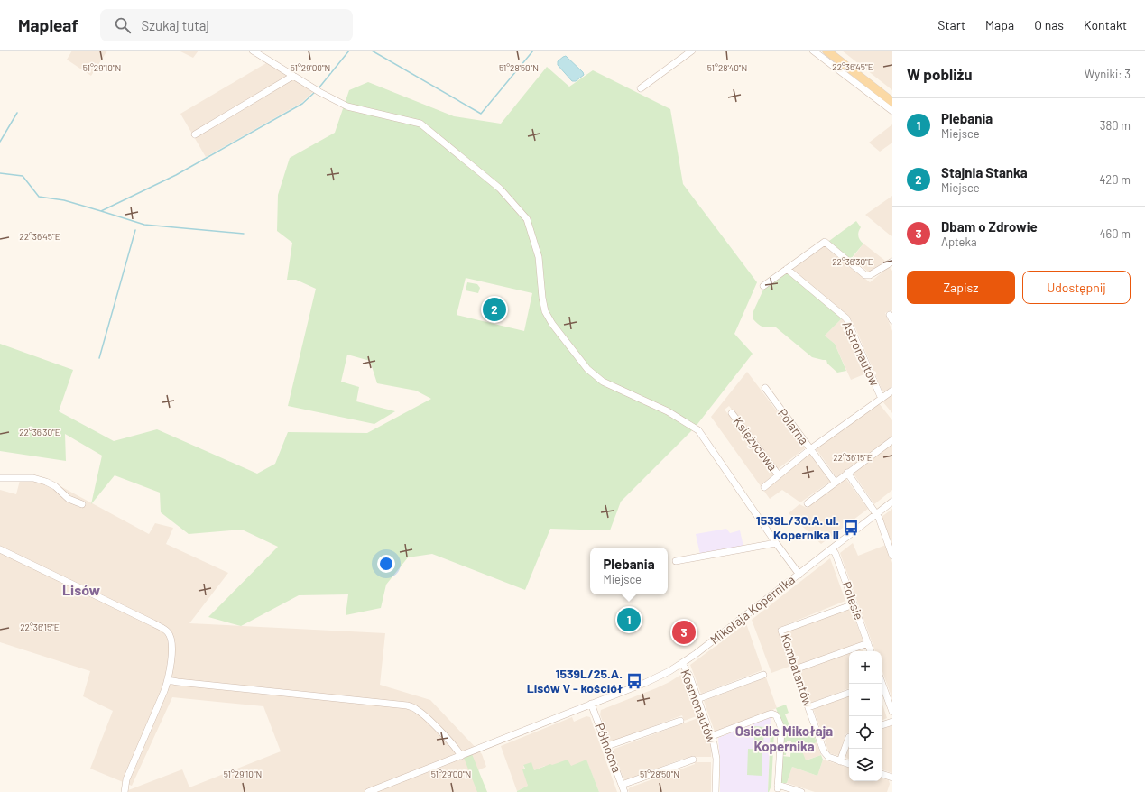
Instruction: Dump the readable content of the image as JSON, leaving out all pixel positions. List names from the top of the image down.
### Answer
{
  "streets": {
    "street": [
      "Astronautów",
      "Polarna",
      "Księżycowa",
      "Polesie",
      "Mikołaja Kopernika",
      "Kombatantów",
      "Kosmonautów",
      "Północna"
    ]
  },
  "crossings": [
    ["Polesie", "Mikołaja Kopernika"],
    ["Polesie", "Kombatantów"],
    ["Mikołaja Kopernika", "Kosmonautów"],
    ["Mikołaja Kopernika", "Północna"]
  ],
  "districts": ["Lisów", "Osiedle Mikołaja Kopernika"],
  "places": {
    "bus stop": ["1539L/30.A. ul. Kopernika II", "1539L/25.A. Lisów V - kościół"]
  },
  "page": {
    "header": "Mapleaf",
    "search": "Szukaj tutaj",
    "nav": [
      "Start",
      "Mapa",
      "O nas",
      "Kontakt"
    ],
    "heading": ["W pobliżu", "Wyniki: 3"],
    "list": [
      {
        "mark": "1",
        "name": "Plebania",
        "note": "Miejsce",
        "value": "380 m"
      },
      {
        "mark": "2",
        "name": "Stajnia Stanka",
        "note": "Miejsce",
        "value": "420 m"
      },
      {
        "mark": "3",
        "name": "Dbam o Zdrowie",
        "note": "Apteka",
        "value": "460 m"
      }
    ],
    "buttons": ["Zapisz", "Udostępnij"],
    "pins": ["2", "1", "3"],
    "popup": ["Plebania", "Miejsce"],
    "map_buttons": ["+", "−"]
  },
  "coordinates": [
    "22°36'45\"E",
    "51°29'10\"N",
    "51°29'00\"N",
    "51°28'50\"N",
    "51°28'40\"N",
    "22°36'30\"E",
    "22°36'15\"E"
  ]
}
